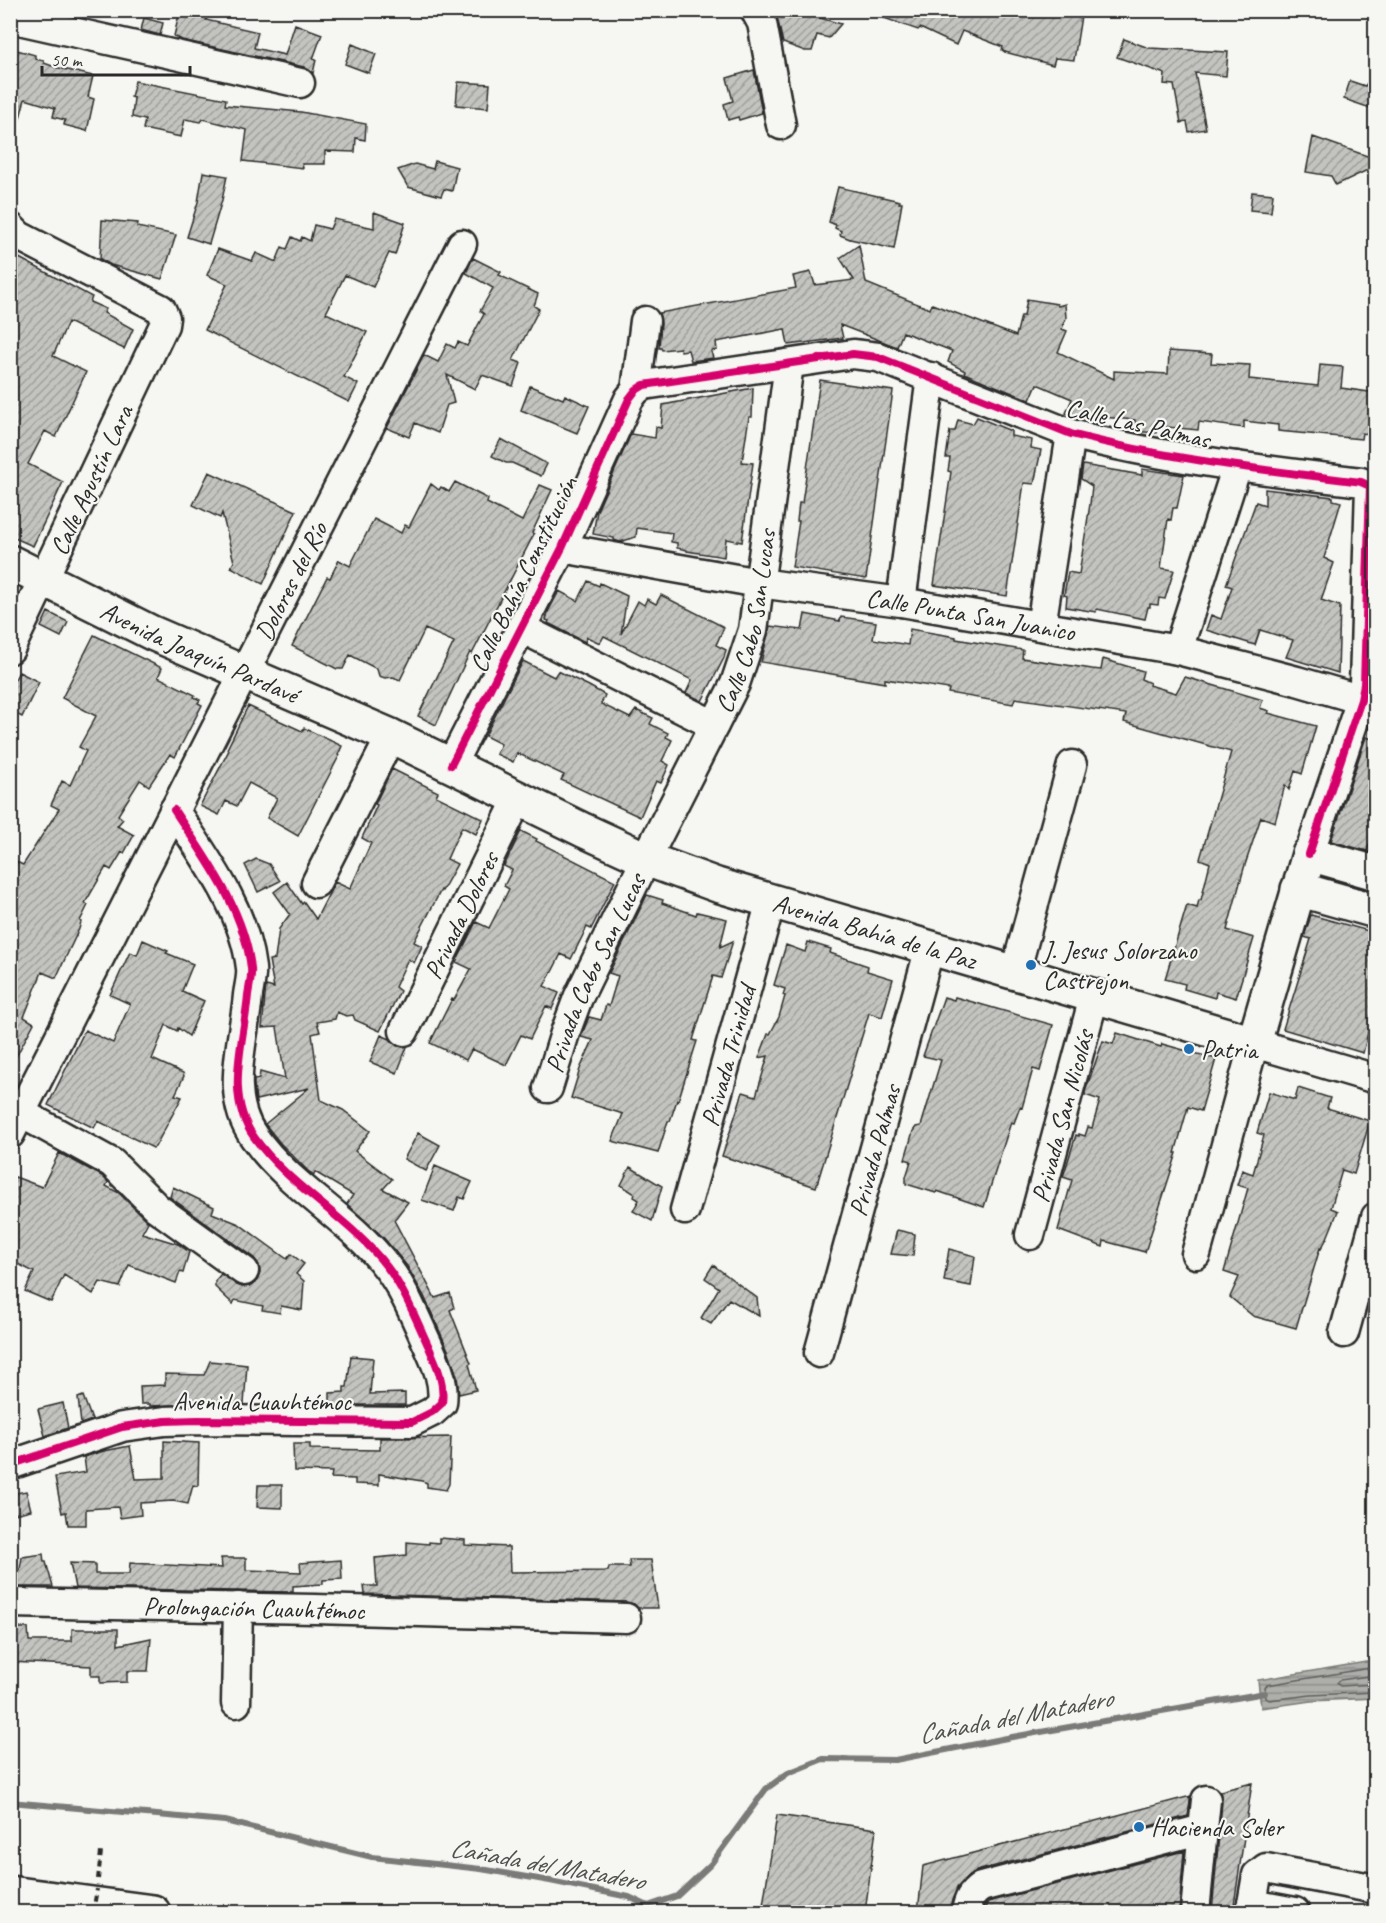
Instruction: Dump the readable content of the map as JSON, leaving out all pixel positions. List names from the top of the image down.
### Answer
{
  "streets": {
    "main road": ["Avenida Joaquín Pardavé", "Avenida Bahía de la Paz"],
    "street": [
      "Calle Las Palmas",
      "Calle Agustín Lara",
      "Calle Bahía Constitución",
      "Dolores del Río",
      "Calle Punta San Juanico",
      "Calle Cabo San Lucas",
      "Privada Dolores",
      "Privada Cabo San Lucas",
      "Privada Trinidad",
      "Privada San Nicolás",
      "Privada Palmas",
      "Avenida Cuauhtémoc",
      "Prolongación Cuauhtémoc"
    ]
  },
  "crossings": [
    ["Calle Las Palmas", "Calle Bahía Constitución"],
    ["Calle Las Palmas", "Calle Punta San Juanico"],
    ["Calle Las Palmas", "Calle Cabo San Lucas"],
    ["Calle Agustín Lara", "Avenida Joaquín Pardavé"],
    ["Calle Bahía Constitución", "Calle Punta San Juanico"],
    ["Calle Bahía Constitución", "Avenida Bahía de la Paz"],
    ["Dolores del Río", "Avenida Joaquín Pardavé"],
    ["Dolores del Río", "Avenida Cuauhtémoc"],
    ["Calle Punta San Juanico", "Calle Cabo San Lucas"],
    ["Calle Cabo San Lucas", "Avenida Bahía de la Paz"],
    ["Calle Cabo San Lucas", "Privada Cabo San Lucas"],
    ["Avenida Joaquín Pardavé", "Avenida Bahía de la Paz"],
    ["Privada Dolores", "Avenida Bahía de la Paz"],
    ["Avenida Bahía de la Paz", "Privada Cabo San Lucas"],
    ["Avenida Bahía de la Paz", "Privada Trinidad"],
    ["Avenida Bahía de la Paz", "Privada San Nicolás"],
    ["Avenida Bahía de la Paz", "Privada Palmas"]
  ],
  "water": ["Cañada del Matadero"],
  "places": ["J. Jesus Solorzano Castrejon", "Patria", "Hacienda Soler"],
  "scale_bar": "50 m"
}
